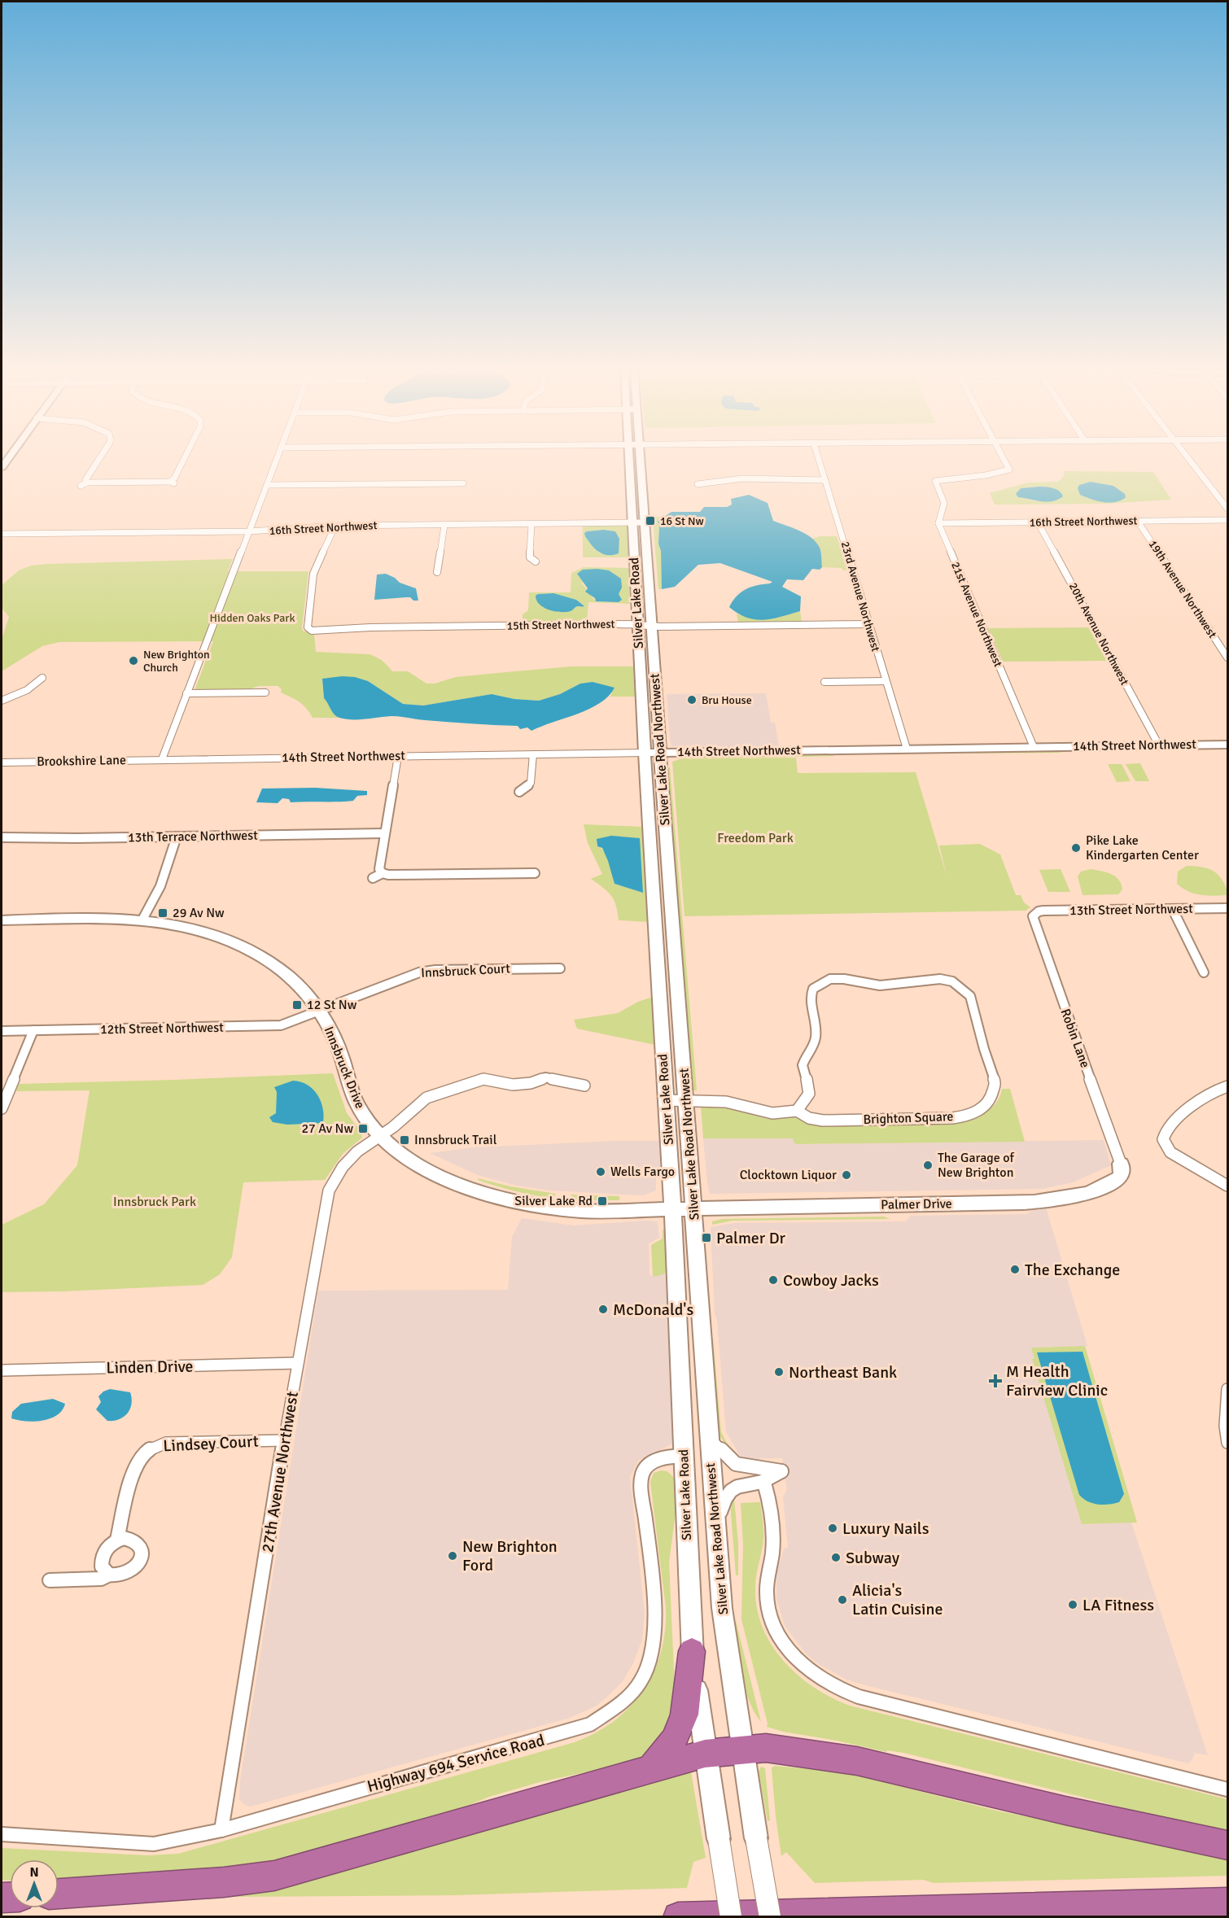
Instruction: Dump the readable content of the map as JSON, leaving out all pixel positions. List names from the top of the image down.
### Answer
{
  "streets": {
    "main road": [
      "Silver Lake Road",
      "14th Street Northwest",
      "Silver Lake Road Northwest",
      "Innsbruck Drive",
      "Palmer Drive"
    ],
    "street": [
      "16th Street Northwest",
      "19th Avenue Northwest",
      "23rd Avenue Northwest",
      "21st Avenue Northwest",
      "15th Street Northwest",
      "20th Avenue Northwest",
      "Brookshire Lane",
      "13th Terrace Northwest",
      "13th Street Northwest",
      "Innsbruck Court",
      "12th Street Northwest",
      "Robin Lane",
      "Brighton Square",
      "Linden Drive",
      "Lindsey Court",
      "27th Avenue Northwest",
      "Highway 694 Service Road"
    ]
  },
  "crossings": [
    ["16th Street Northwest", "19th Avenue Northwest"],
    ["16th Street Northwest", "Silver Lake Road"],
    ["16th Street Northwest", "21st Avenue Northwest"],
    ["16th Street Northwest", "15th Street Northwest"],
    ["16th Street Northwest", "20th Avenue Northwest"],
    ["16th Street Northwest", "Silver Lake Road Northwest"],
    ["23rd Avenue Northwest", "15th Street Northwest"],
    ["23rd Avenue Northwest", "14th Street Northwest"],
    ["Silver Lake Road", "15th Street Northwest"],
    ["Silver Lake Road", "14th Street Northwest"],
    ["Silver Lake Road", "Silver Lake Road Northwest"],
    ["Silver Lake Road", "Innsbruck Drive"],
    ["Silver Lake Road", "Highway 694 Service Road"],
    ["21st Avenue Northwest", "14th Street Northwest"],
    ["15th Street Northwest", "Silver Lake Road Northwest"],
    ["20th Avenue Northwest", "14th Street Northwest"],
    ["14th Street Northwest", "Silver Lake Road Northwest"],
    ["14th Street Northwest", "Brookshire Lane"],
    ["Silver Lake Road Northwest", "Innsbruck Drive"],
    ["Silver Lake Road Northwest", "Palmer Drive"],
    ["13th Street Northwest", "Robin Lane"],
    ["Innsbruck Court", "12th Street Northwest"],
    ["Innsbruck Court", "Innsbruck Drive"],
    ["12th Street Northwest", "Innsbruck Drive"],
    ["Robin Lane", "Palmer Drive"],
    ["Innsbruck Drive", "Palmer Drive"],
    ["Innsbruck Drive", "27th Avenue Northwest"],
    ["Linden Drive", "27th Avenue Northwest"],
    ["Lindsey Court", "27th Avenue Northwest"],
    ["27th Avenue Northwest", "Highway 694 Service Road"]
  ],
  "parks": ["Hidden Oaks Park", "Freedom Park", "Innsbruck Park"],
  "places": {
    "transit": [
      "16 St Nw",
      "29 Av Nw",
      "12 St Nw",
      "27 Av Nw",
      "Innsbruck Trail",
      "Silver Lake Rd",
      "Palmer Dr"
    ],
    "other": [
      "New Brighton Church",
      "Bru House",
      "Pike Lake Kindergarten Center",
      "The Garage of New Brighton",
      "Wells Fargo",
      "Clocktown Liquor",
      "The Exchange",
      "Cowboy Jacks",
      "McDonald's",
      "Northeast Bank",
      "Luxury Nails",
      "New Brighton Ford",
      "Subway",
      "Alicia's Latin Cuisine",
      "LA Fitness"
    ],
    "health": ["M Health Fairview Clinic"]
  },
  "north": "top"
}
